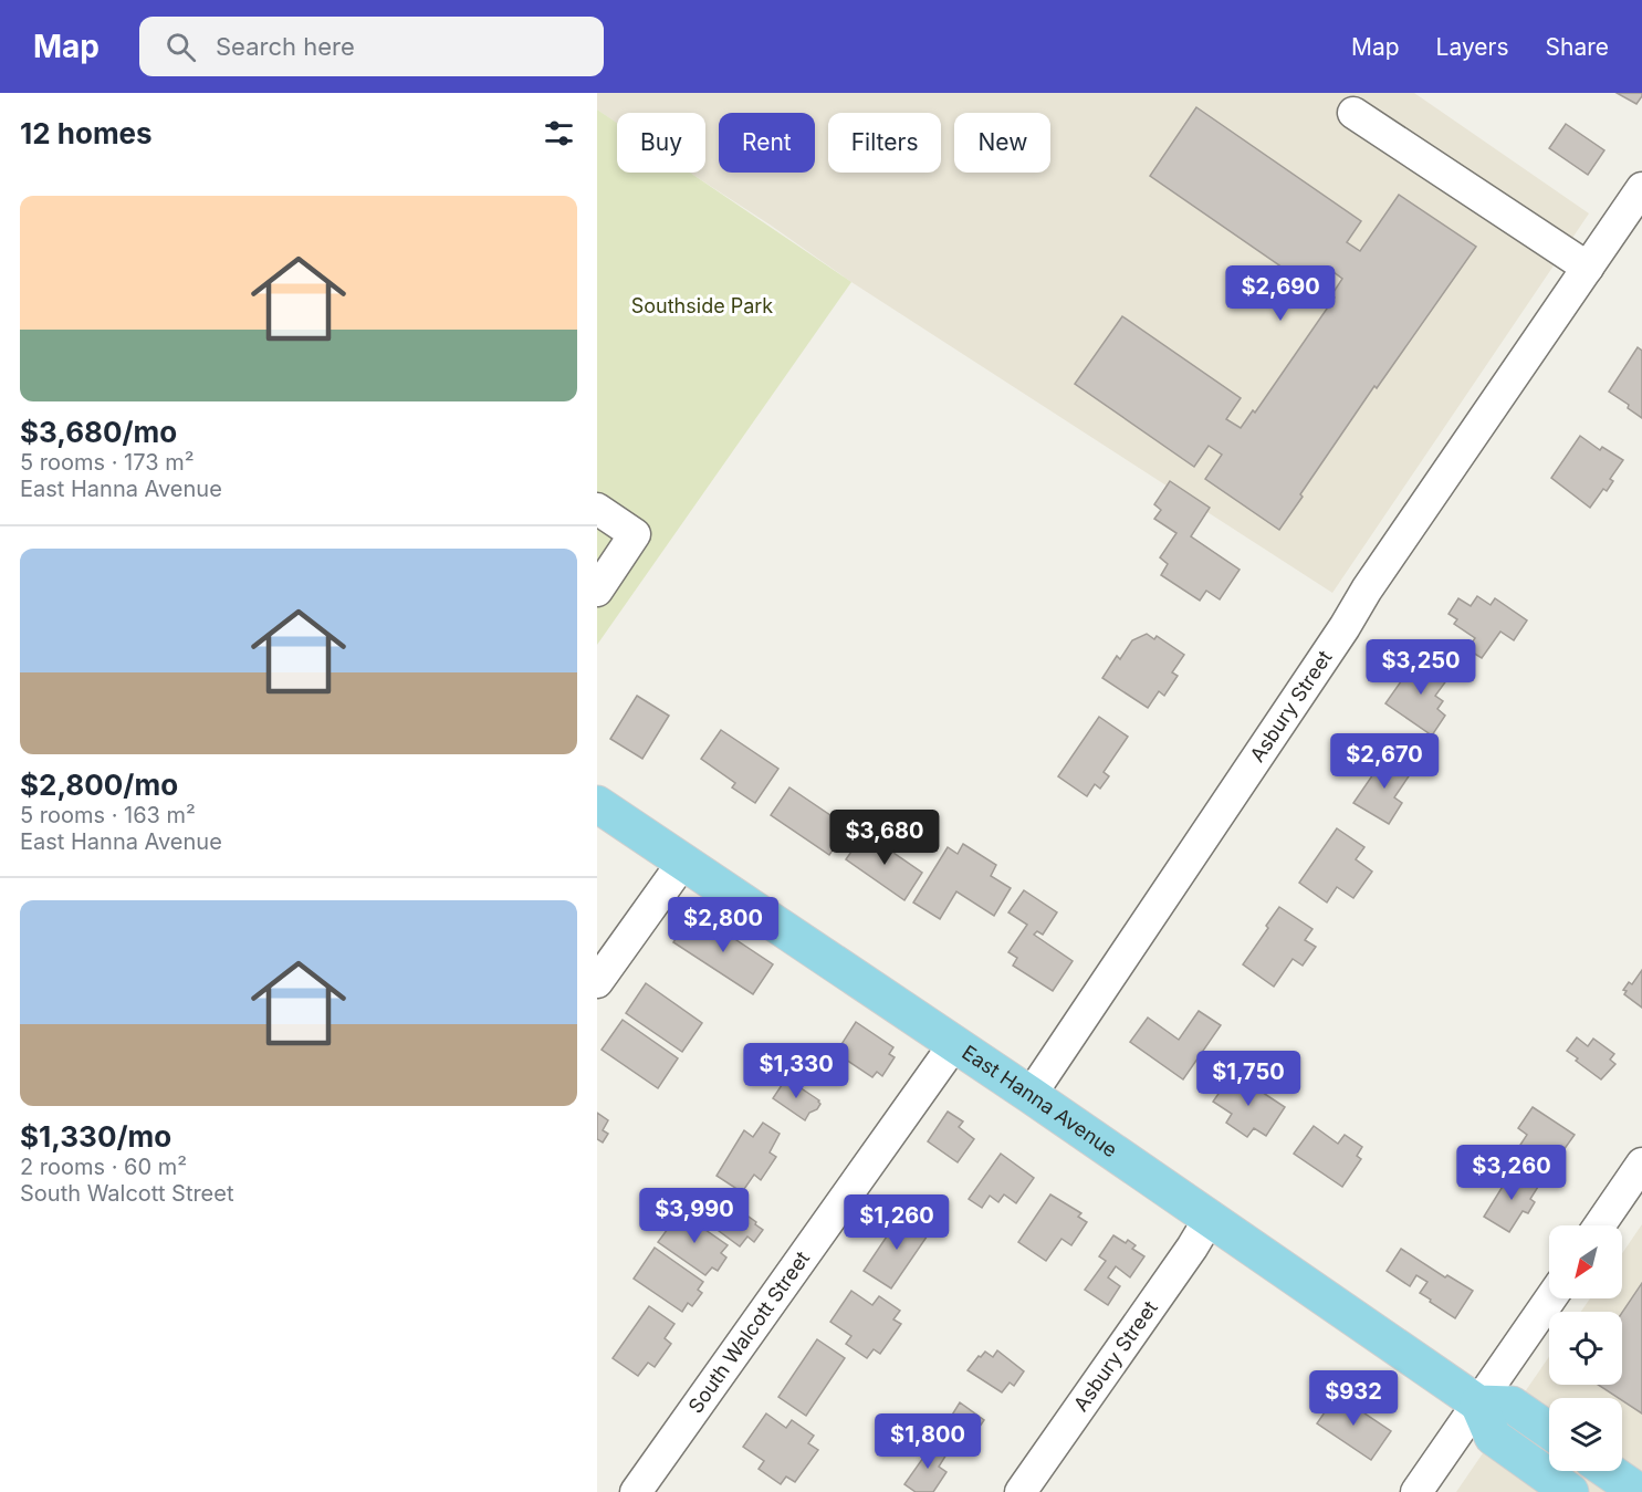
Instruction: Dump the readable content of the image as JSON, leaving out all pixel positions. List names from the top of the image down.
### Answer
{
  "streets": {
    "main road": ["East Hanna Avenue"],
    "street": ["Asbury Street", "South Walcott Street"]
  },
  "crossings": [
    ["Asbury Street", "East Hanna Avenue"],
    ["East Hanna Avenue", "South Walcott Street"]
  ],
  "parks": ["Southside Park"],
  "north": "bottom left",
  "page": {
    "header": "Map",
    "search": "Search here",
    "nav": ["Map", "Layers", "Share"],
    "heading": "12 homes",
    "chip": [
      "Buy",
      "Rent",
      "Filters",
      "New"
    ],
    "list": [
      {
        "name": "$3,680/mo",
        "note": "5 rooms · 173 m² · East Hanna Avenue"
      },
      {
        "name": "$2,800/mo",
        "note": "5 rooms · 163 m² · East Hanna Avenue"
      },
      {
        "name": "$1,330/mo",
        "note": "2 rooms · 60 m² · South Walcott Street"
      }
    ],
    "price": [
      "$2,690",
      "$3,250",
      "$2,670",
      "$3,680",
      "$2,800",
      "$1,330",
      "$1,750",
      "$3,260",
      "$3,990",
      "$1,260",
      "$932",
      "$1,800"
    ]
  }
}
